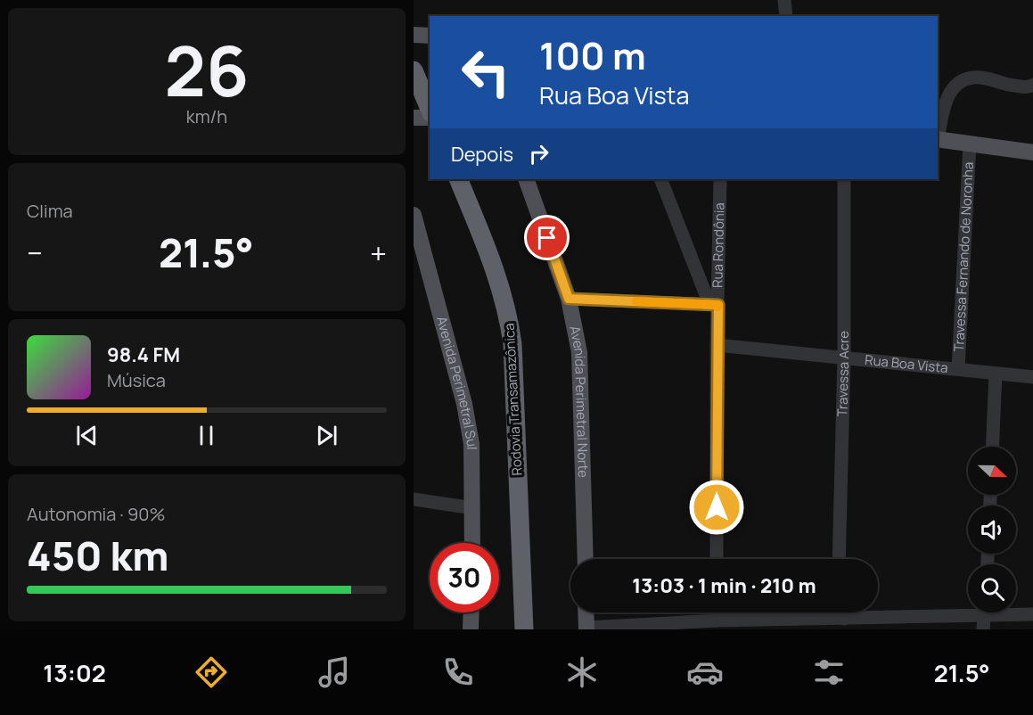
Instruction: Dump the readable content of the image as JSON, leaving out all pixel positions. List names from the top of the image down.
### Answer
{
  "streets": {
    "highway": ["Rodovia Transamazônica"],
    "main road": ["Avenida Perimetral Sul", "Avenida Perimetral Norte"],
    "street": [
      "Rua Rondônia",
      "Travessa Fernando de Noronha",
      "Rua Boa Vista",
      "Travessa Acre"
    ]
  },
  "crossings": [
    ["Rua Rondônia", "Rua Boa Vista"],
    ["Travessa Fernando de Noronha", "Rua Boa Vista"],
    ["Rua Boa Vista", "Travessa Acre"]
  ],
  "north": "right",
  "page": {
    "tile": [
      ["26", "km/h"],
      "Clima",
      ["Autonomia · 90%", "450 km"]
    ],
    "turn": ["100 m", "Rua Boa Vista"],
    "then": "Depois",
    "heat": ["−", "21.5°", "+"],
    "song": ["98.4 FM", "Música"],
    "limit": "30",
    "trip": "13:03 · 1 min · 210 m",
    "tabs": ["13:02", "21.5°"]
  }
}
